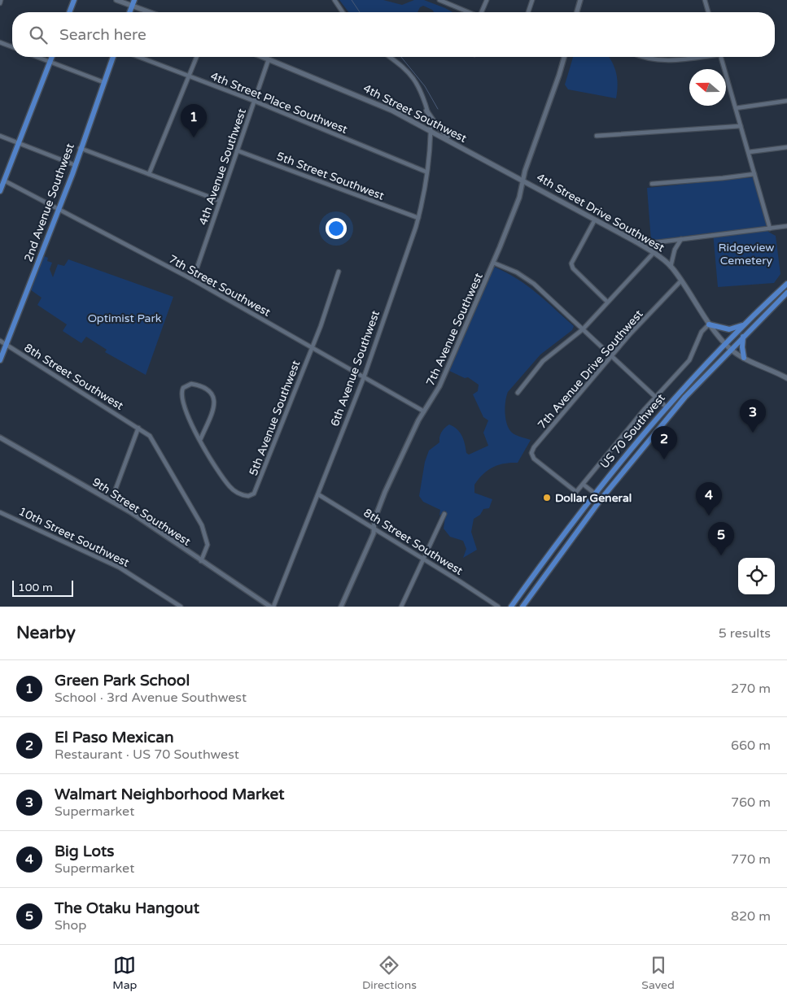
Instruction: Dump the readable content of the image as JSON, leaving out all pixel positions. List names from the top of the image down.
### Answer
{
  "streets": {
    "main road": [
      "4th Street Southwest",
      "2nd Avenue Southwest",
      "4th Street Drive Southwest",
      "US 70 Southwest"
    ],
    "street": [
      "4th Street Place Southwest",
      "4th Avenue Southwest",
      "5th Street Southwest",
      "7th Street Southwest",
      "7th Avenue Southwest",
      "6th Avenue Southwest",
      "7th Avenue Drive Southwest",
      "8th Street Southwest",
      "5th Avenue Southwest",
      "9th Street Southwest",
      "10th Street Southwest"
    ]
  },
  "crossings": [
    ["4th Street Place Southwest", "4th Avenue Southwest"],
    ["4th Street Place Southwest", "6th Avenue Southwest"],
    ["4th Street Southwest", "4th Avenue Southwest"],
    ["4th Street Southwest", "4th Street Drive Southwest"],
    ["4th Street Southwest", "7th Avenue Southwest"],
    ["4th Street Southwest", "6th Avenue Southwest"],
    ["4th Avenue Southwest", "5th Street Southwest"],
    ["4th Avenue Southwest", "7th Street Southwest"],
    ["5th Street Southwest", "6th Avenue Southwest"],
    ["2nd Avenue Southwest", "7th Street Southwest"],
    ["2nd Avenue Southwest", "8th Street Southwest"],
    ["4th Street Drive Southwest", "7th Avenue Southwest"],
    ["4th Street Drive Southwest", "7th Avenue Drive Southwest"],
    ["4th Street Drive Southwest", "US 70 Southwest"],
    ["7th Street Southwest", "7th Avenue Southwest"],
    ["7th Street Southwest", "6th Avenue Southwest"],
    ["7th Street Southwest", "5th Avenue Southwest"],
    ["7th Avenue Southwest", "8th Street Southwest"],
    ["6th Avenue Southwest", "8th Street Southwest"],
    ["8th Street Southwest", "9th Street Southwest"]
  ],
  "parks": ["Ridgeview Cemetery", "Optimist Park"],
  "places": ["Dollar General"],
  "scale_bar": "100 m",
  "north": "left",
  "page": {
    "search": "Search here",
    "pins": [
      "1",
      "3",
      "2",
      "4",
      "5"
    ],
    "scale": "100 m",
    "heading": ["Nearby", "5 results"],
    "list": [
      {
        "mark": "1",
        "name": "Green Park School",
        "note": "School · 3rd Avenue Southwest",
        "value": "270 m"
      },
      {
        "mark": "2",
        "name": "El Paso Mexican",
        "note": "Restaurant · US 70 Southwest",
        "value": "660 m"
      },
      {
        "mark": "3",
        "name": "Walmart Neighborhood Market",
        "note": "Supermarket",
        "value": "760 m"
      },
      {
        "mark": "4",
        "name": "Big Lots",
        "note": "Supermarket",
        "value": "770 m"
      },
      {
        "mark": "5",
        "name": "The Otaku Hangout",
        "note": "Shop",
        "value": "820 m"
      }
    ],
    "nav": ["Map", "Directions", "Saved"]
  }
}
